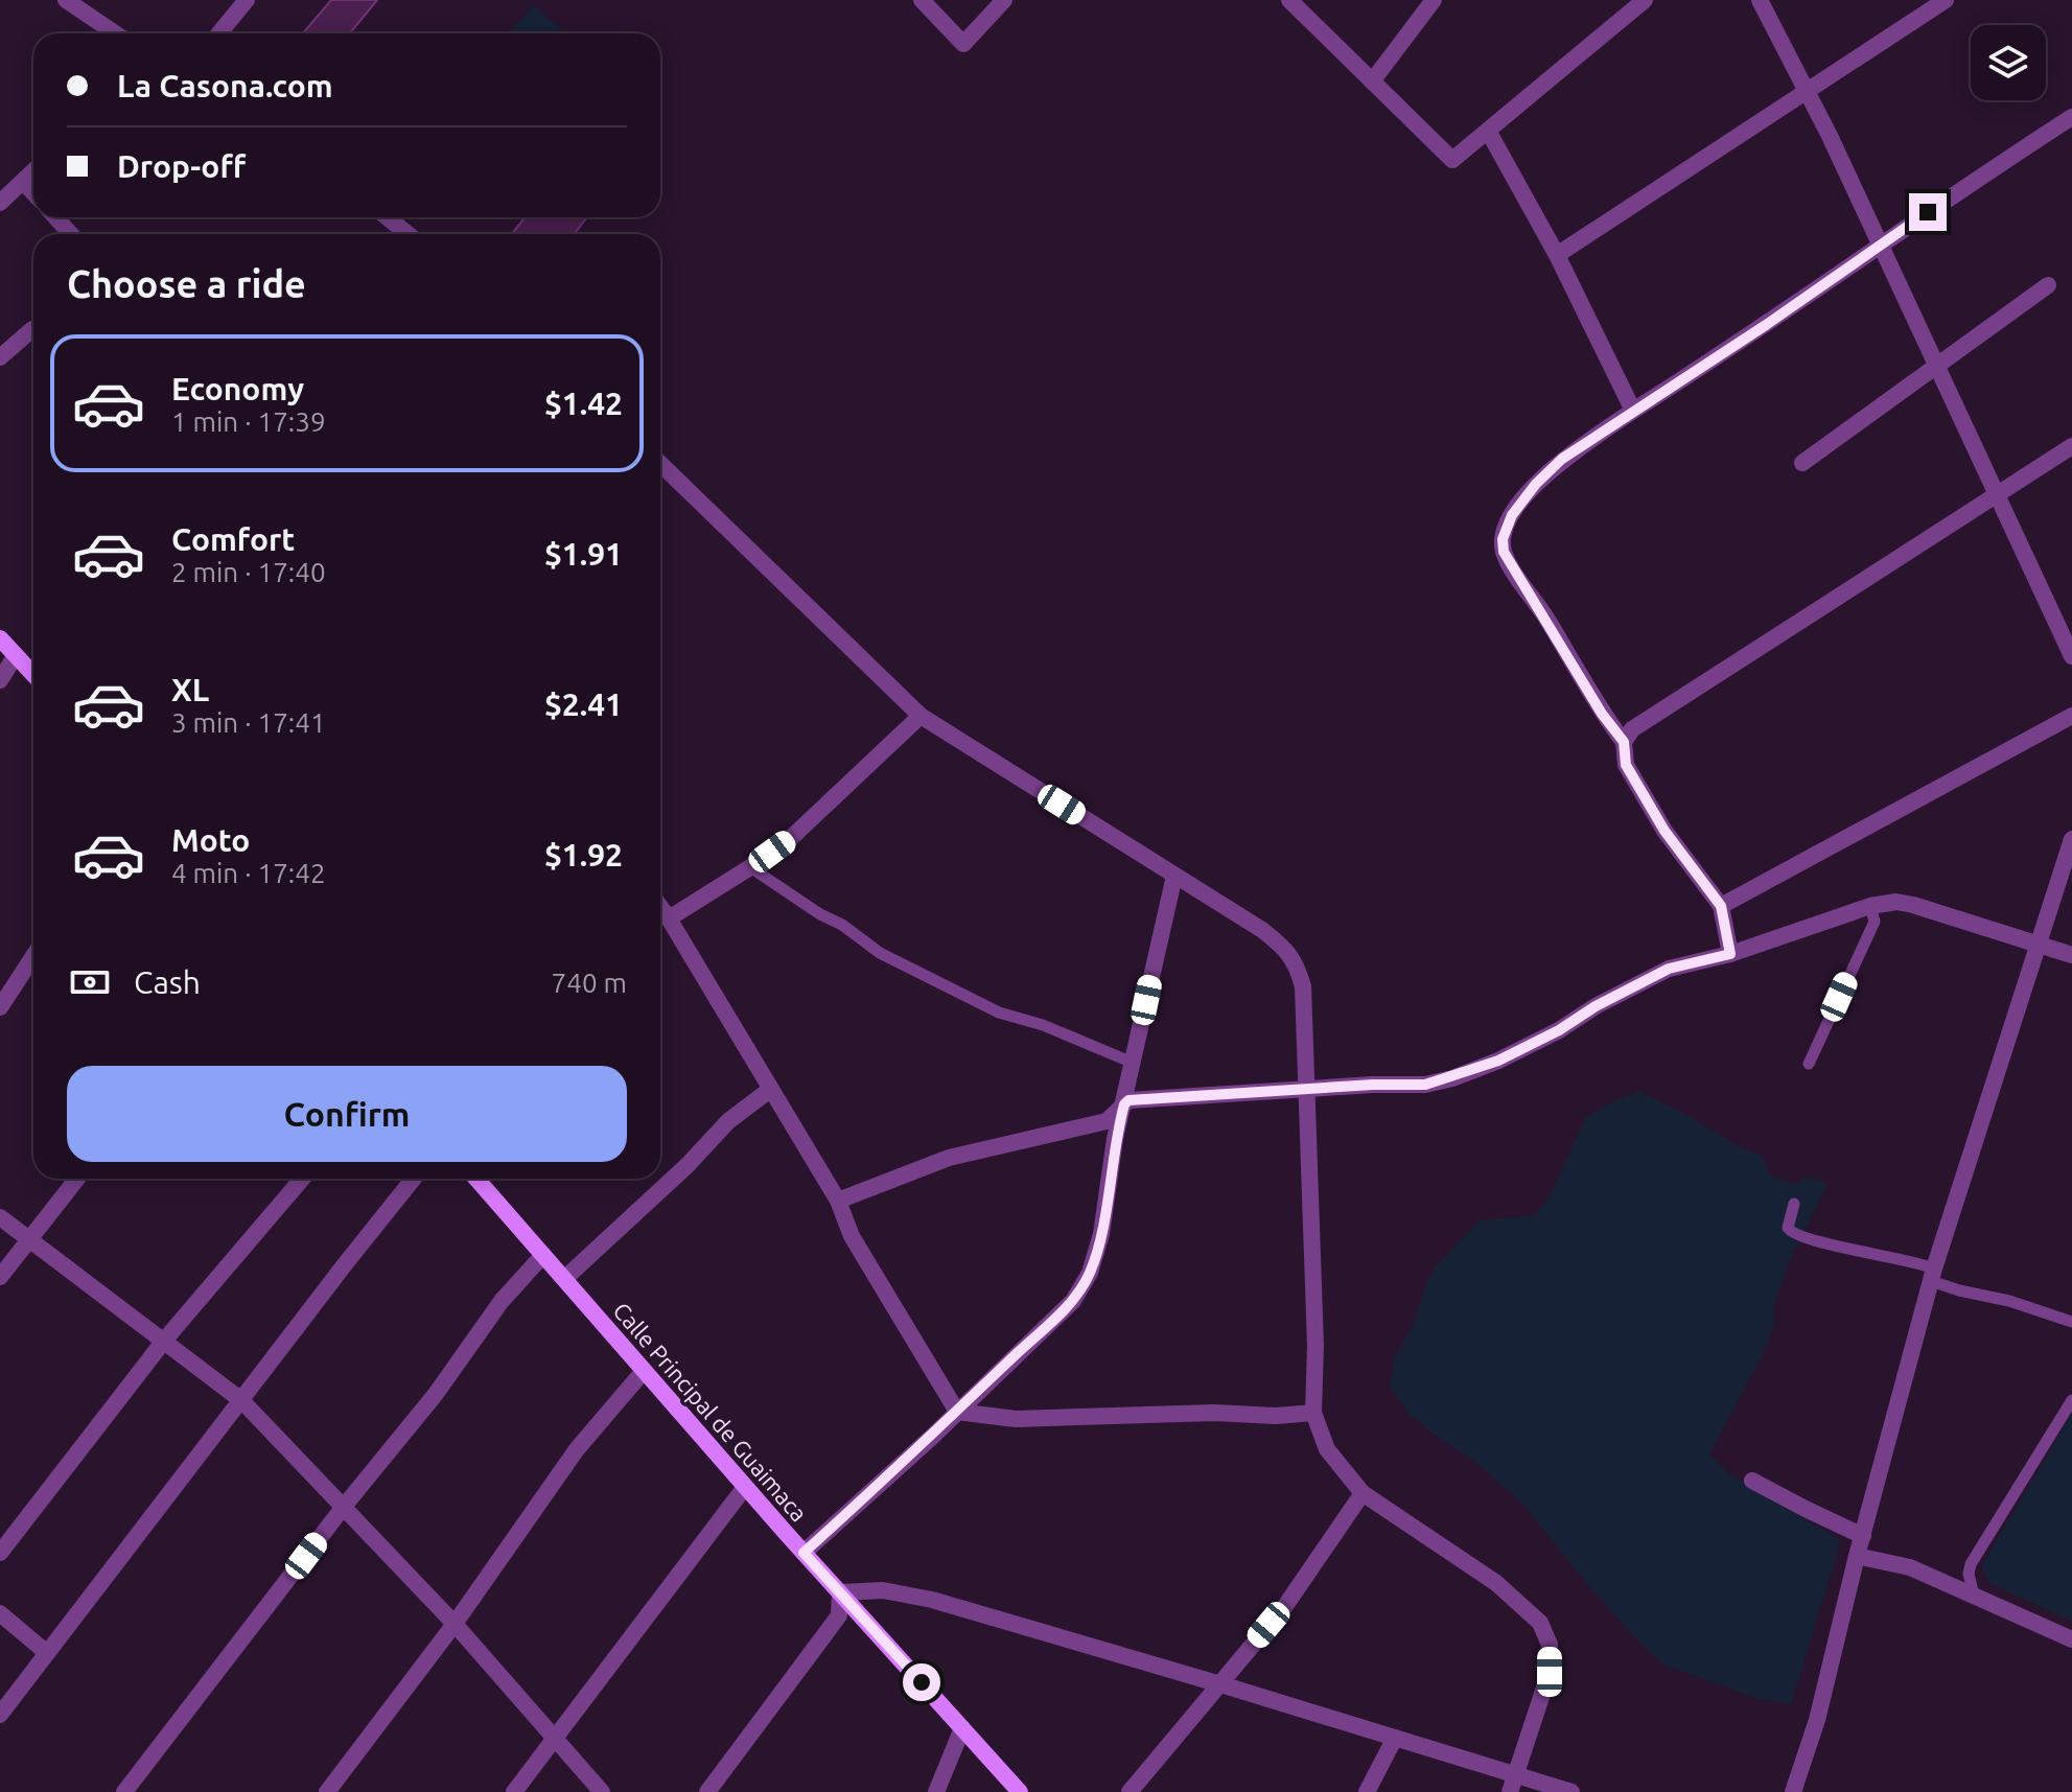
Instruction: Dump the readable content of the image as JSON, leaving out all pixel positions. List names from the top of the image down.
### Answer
{
  "streets": {
    "main road": ["Calle Principal de Guaimaca"]
  },
  "page": {
    "banner": ["La Casona.com", "Drop-off"],
    "heading": "Choose a ride",
    "list": [
      {
        "name": "Economy",
        "note": "1 min · 17:39",
        "value": "$1.42"
      },
      {
        "name": "Comfort",
        "note": "2 min · 17:40",
        "value": "$1.91"
      },
      {
        "name": "XL",
        "note": "3 min · 17:41",
        "value": "$2.41"
      },
      {
        "name": "Moto",
        "note": "4 min · 17:42",
        "value": "$1.92"
      }
    ],
    "pay": ["Cash", "740 m"],
    "buttons": "Confirm"
  }
}
